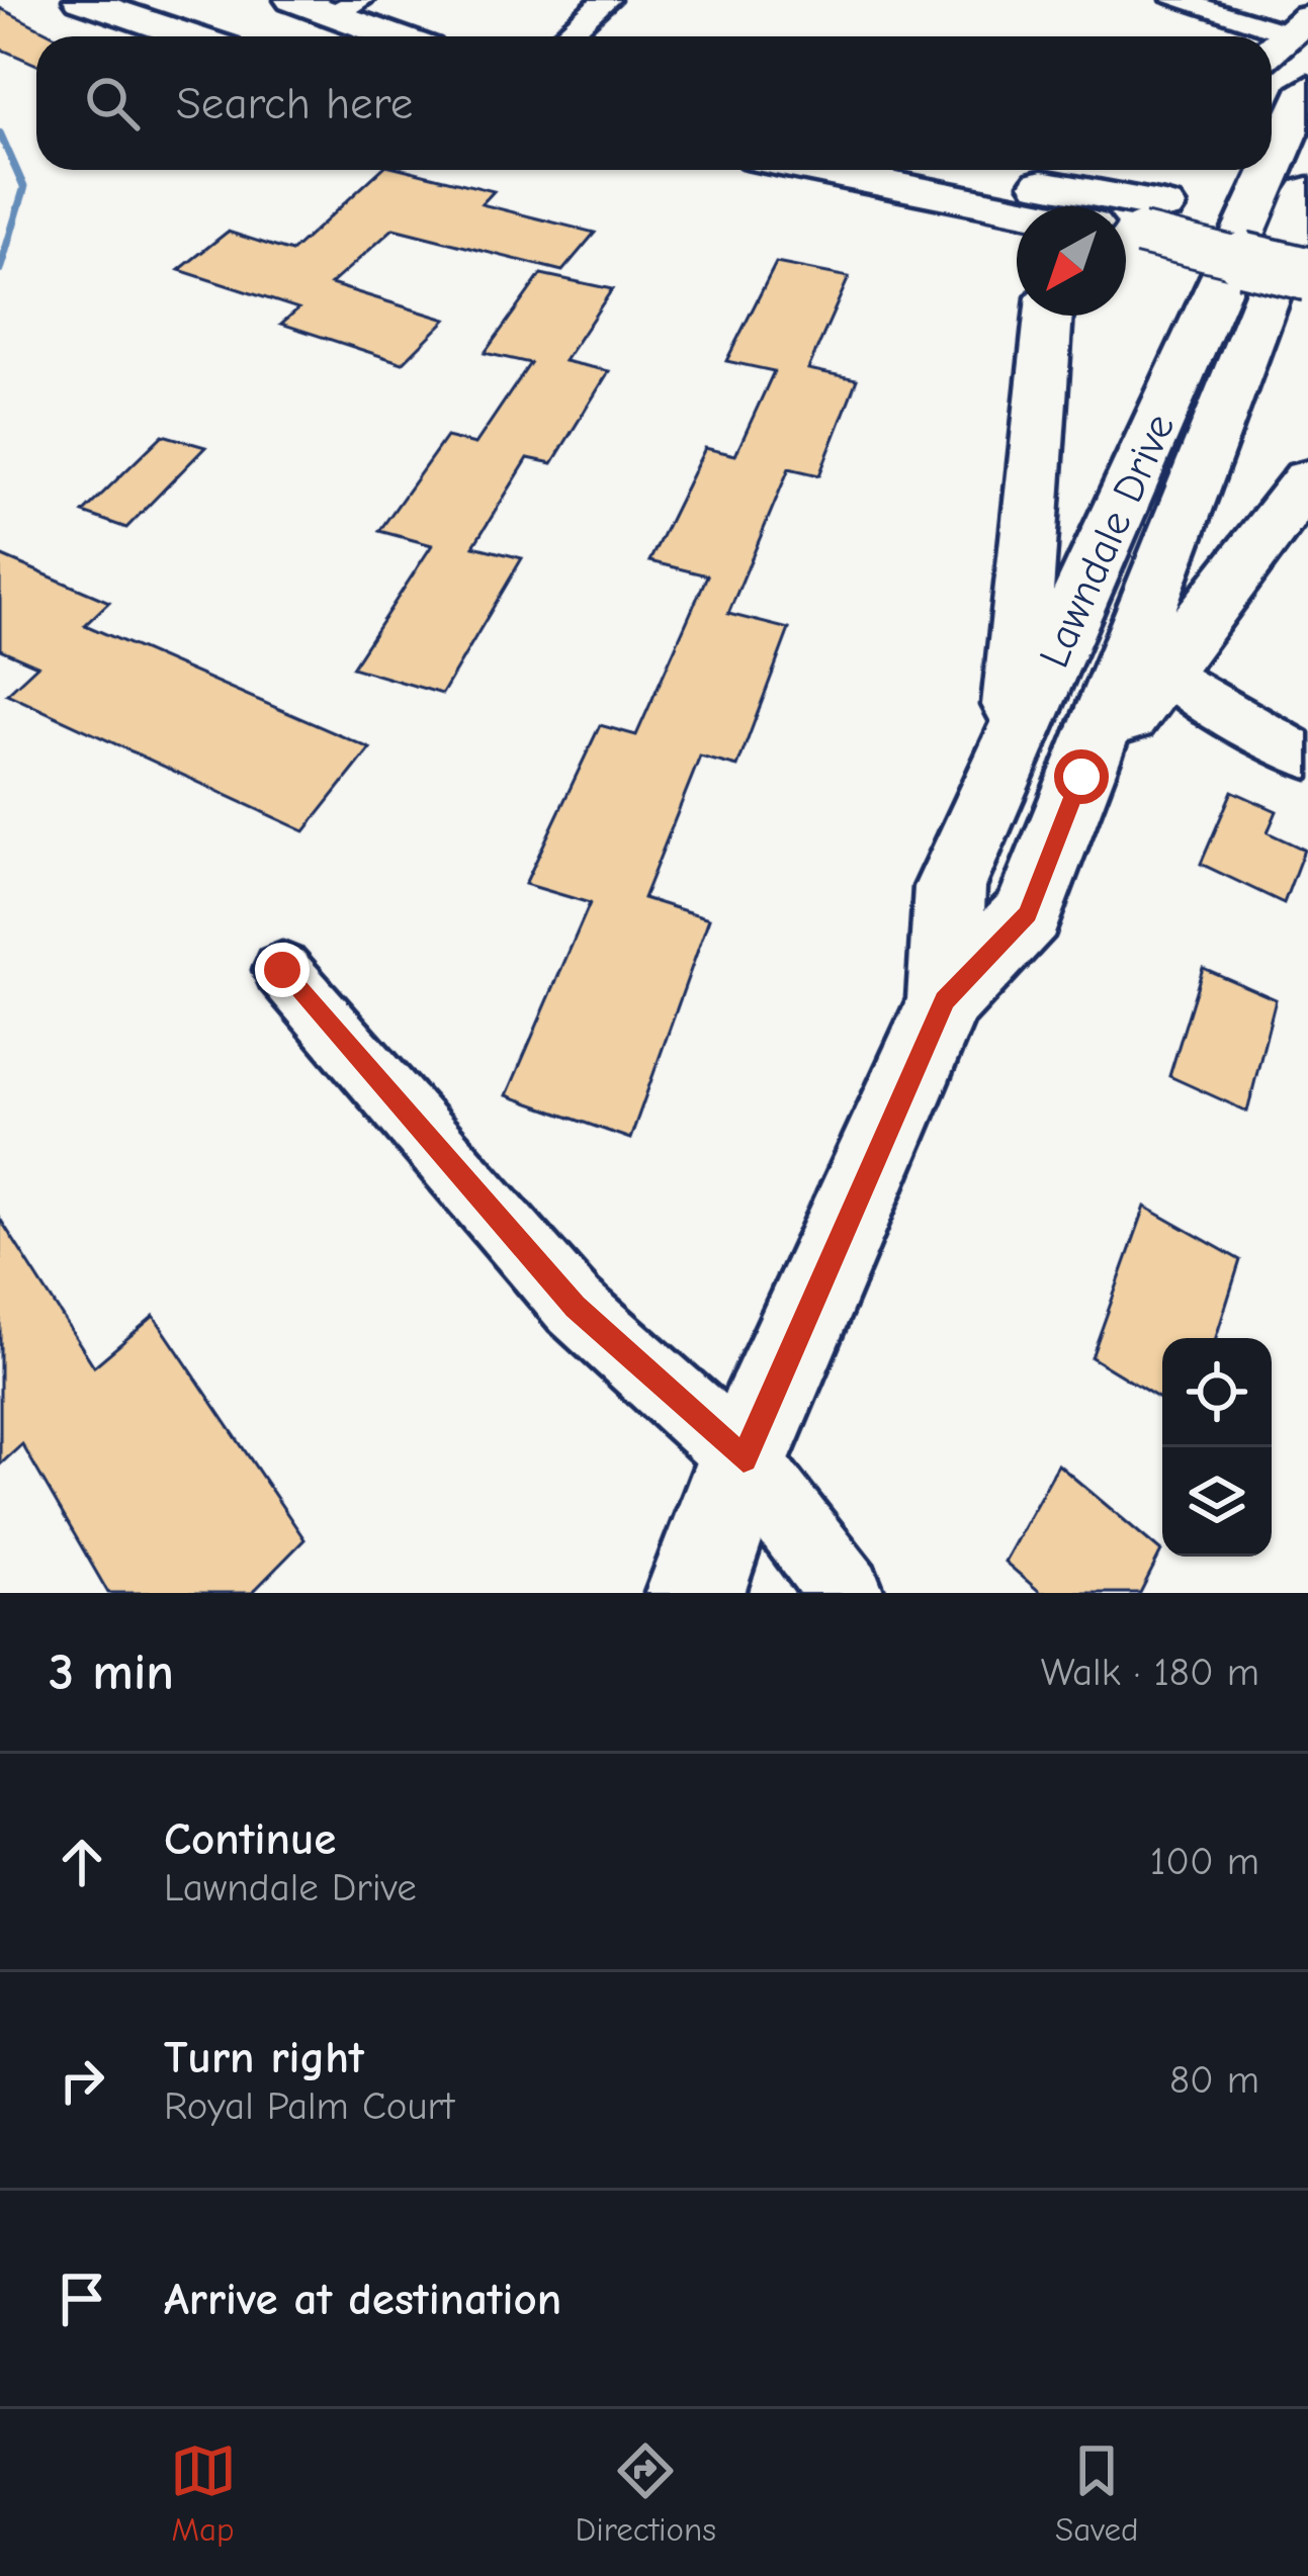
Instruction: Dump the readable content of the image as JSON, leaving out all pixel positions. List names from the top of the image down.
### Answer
{
  "streets": {
    "main road": ["Lawndale Drive"]
  },
  "north": "bottom left",
  "page": {
    "search": "Search here",
    "heading": ["3 min", "Walk · 180 m"],
    "list": [
      ["Continue", "Lawndale Drive", "100 m"],
      ["Turn right", "Royal Palm Court", "80 m"],
      "Arrive at destination"
    ],
    "nav": ["Map", "Directions", "Saved"]
  }
}
